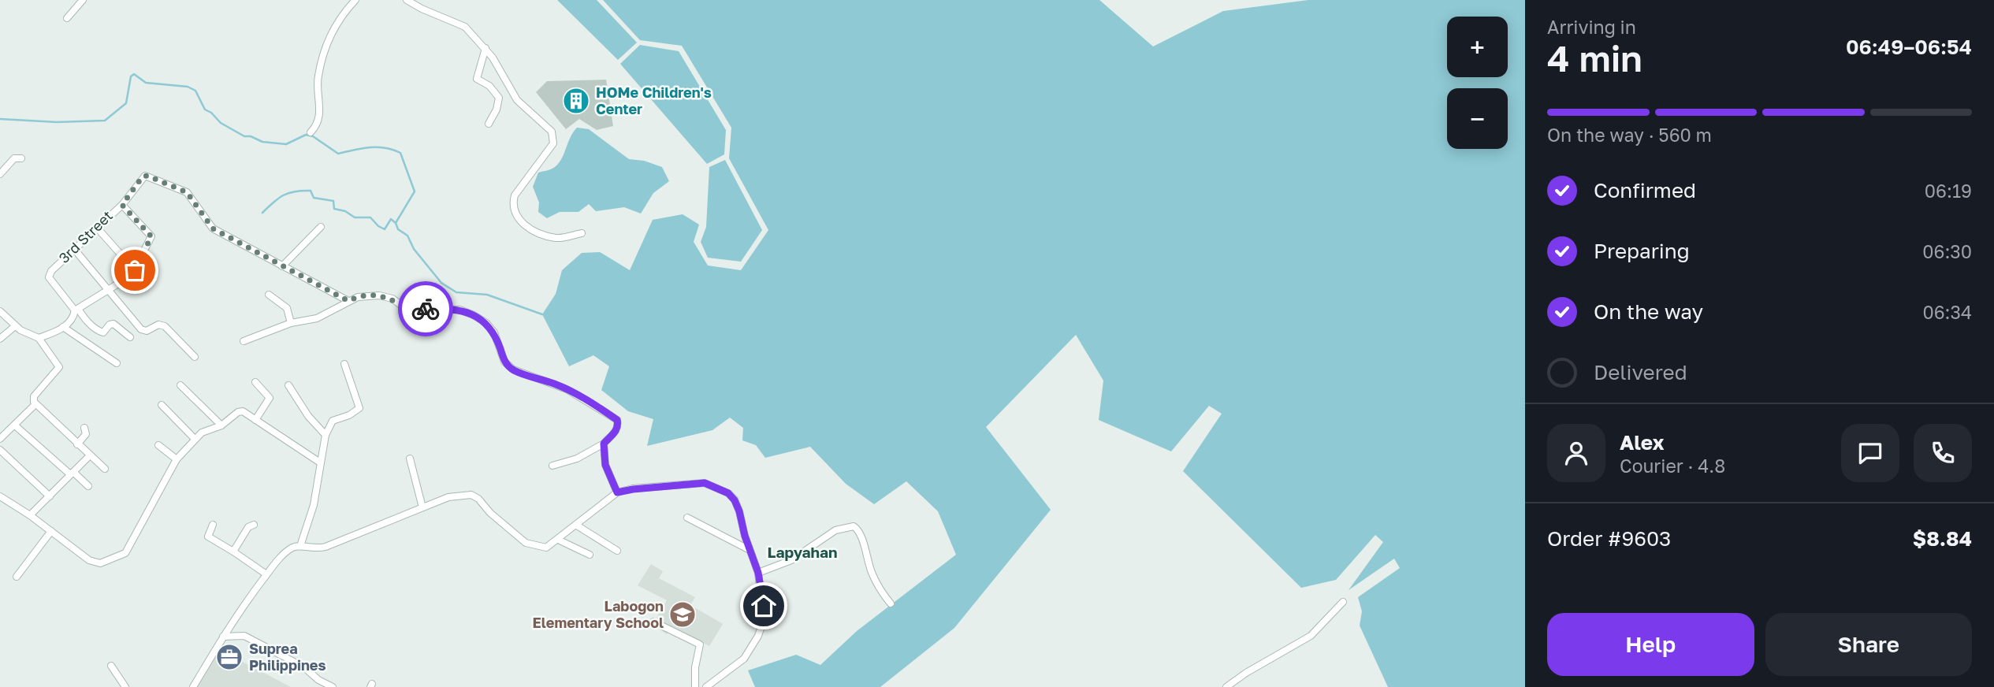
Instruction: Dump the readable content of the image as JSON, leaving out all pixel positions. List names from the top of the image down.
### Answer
{
  "streets": {
    "street": ["3rd Street"]
  },
  "districts": ["Lapyahan"],
  "places": {
    "building": ["HOMe Children's Center"],
    "school or university": ["Labogon Elementary School"],
    "office": ["Suprea Philippines"]
  },
  "page": {
    "heading": ["4 min", "Arriving in", "06:49–06:54"],
    "panel": [
      "Alex",
      "Courier · 4.8",
      "Order #9603",
      "$8.84"
    ],
    "map_buttons": ["+", "−"],
    "bar": "On the way · 560 m",
    "list": [
      ["Confirmed", "06:19"],
      ["Preparing", "06:30"],
      ["On the way", "06:34"],
      "Delivered"
    ],
    "buttons": ["Help", "Share"]
  }
}
